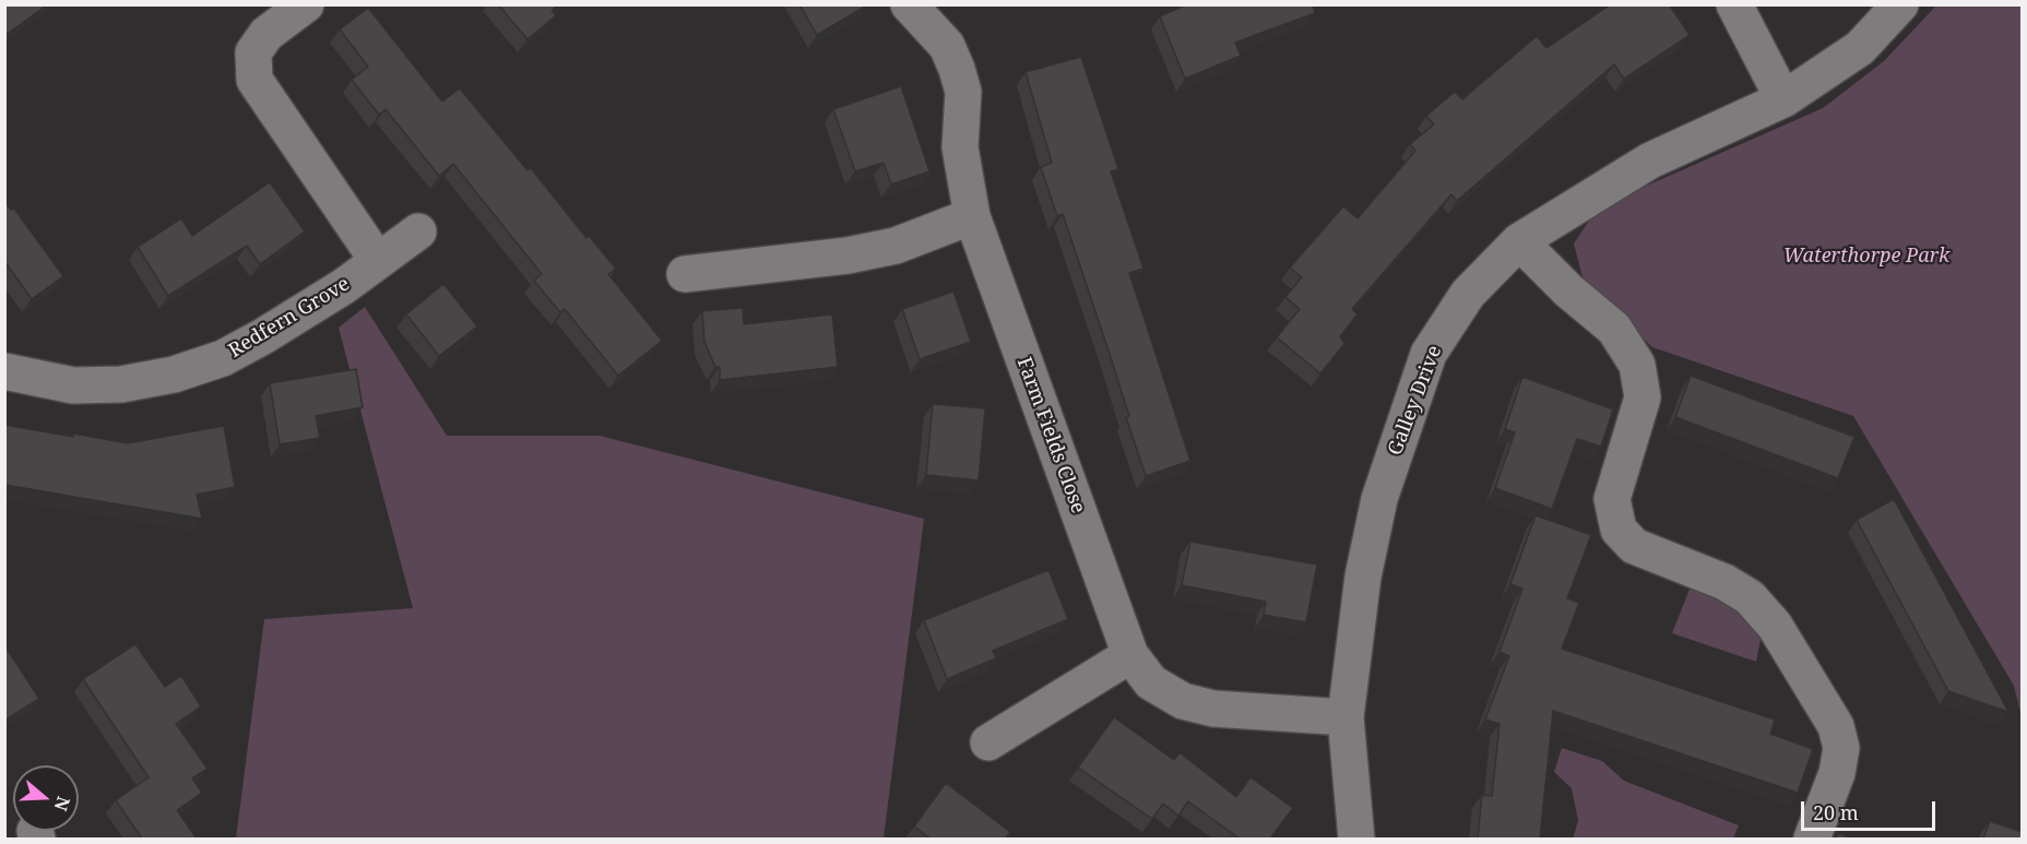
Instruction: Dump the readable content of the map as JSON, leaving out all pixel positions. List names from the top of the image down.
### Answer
{
  "streets": {
    "street": ["Redfern Grove", "Galley Drive", "Farm Fields Close"]
  },
  "crossings": [
    ["Galley Drive", "Farm Fields Close"]
  ],
  "parks": ["Waterthorpe Park"],
  "scale_bar": "20 m",
  "north": "right"
}
